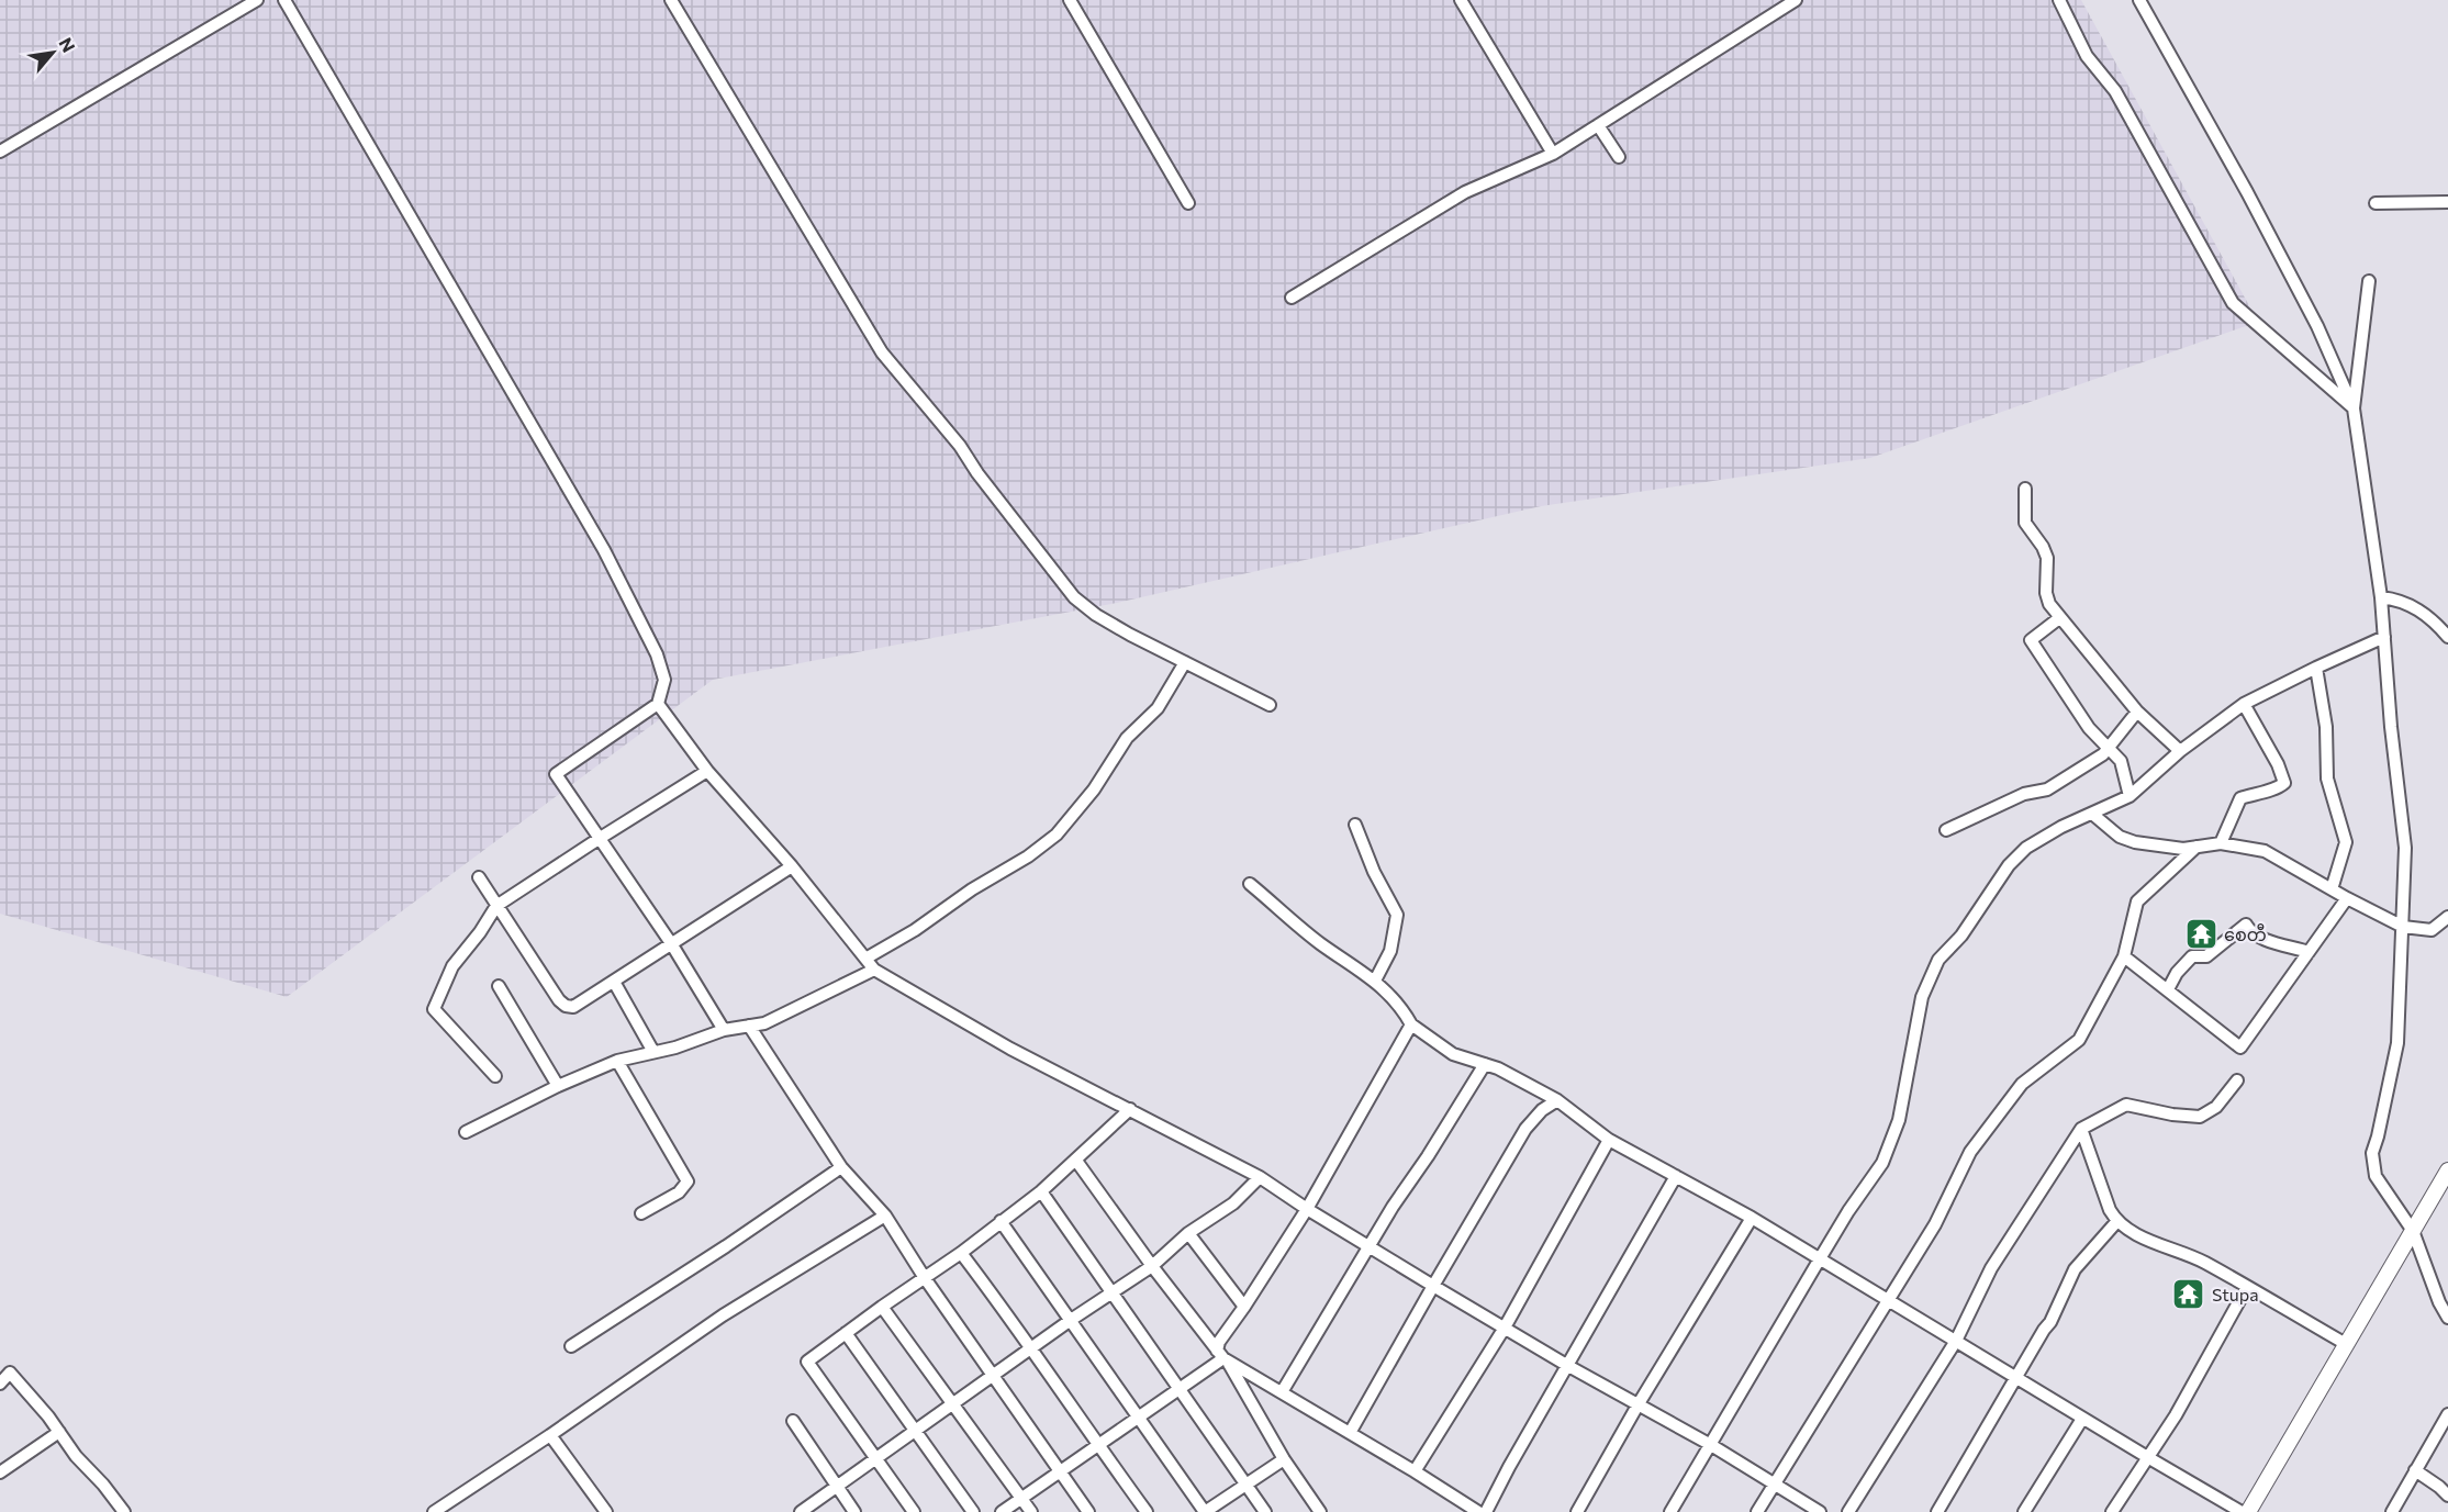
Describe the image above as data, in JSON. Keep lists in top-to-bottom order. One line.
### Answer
{"places":{"temple":["စေတီ","Stupa"]},"north":"top right"}
